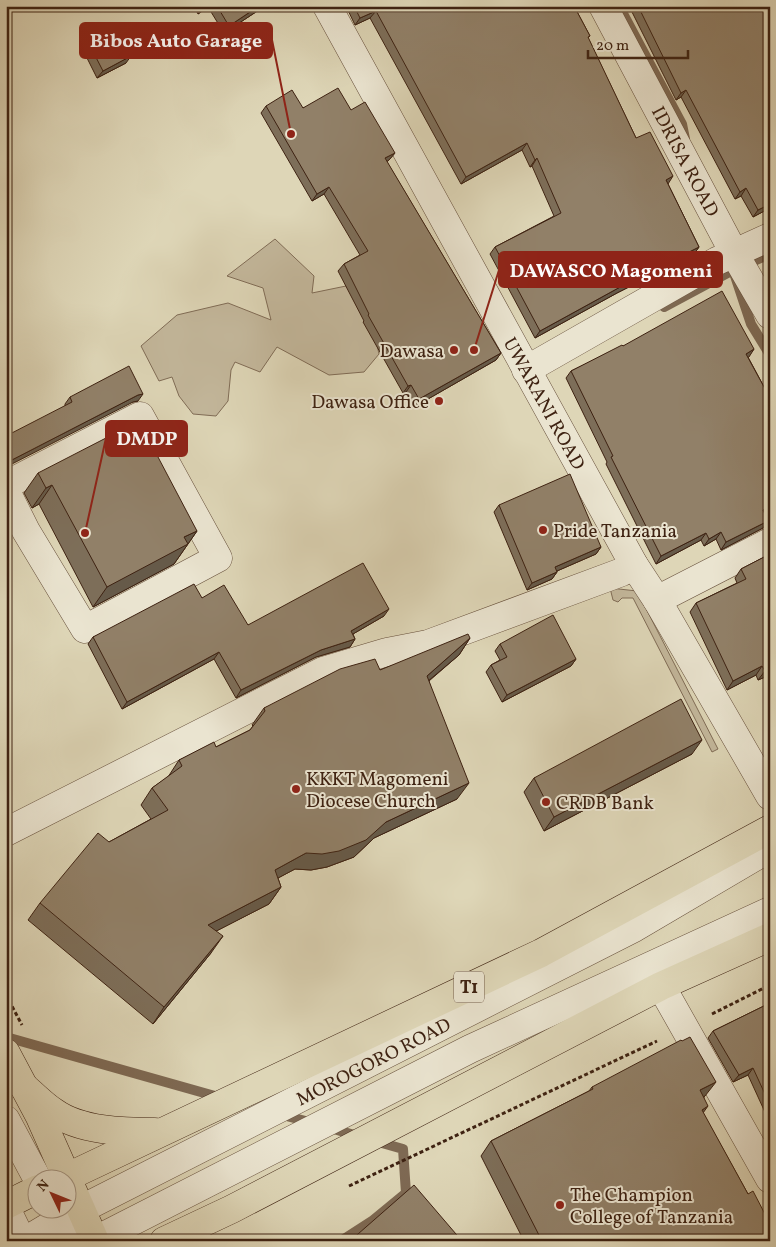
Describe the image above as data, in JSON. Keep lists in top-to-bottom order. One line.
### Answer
{"streets":{"main road":["T1","MOROGORO ROAD"],"street":["IDRISA ROAD","UWARANI ROAD"]},"places":["Bibos Auto Garage","Dawasa","DAWASCO Magomeni","Dawasa Office","Pride Tanzania","DMDP","KKKT Magomeni Diocese Church","CRDB Bank","The Champion College of Tanzania"],"scale_bar":"20 m","north":"top left"}
